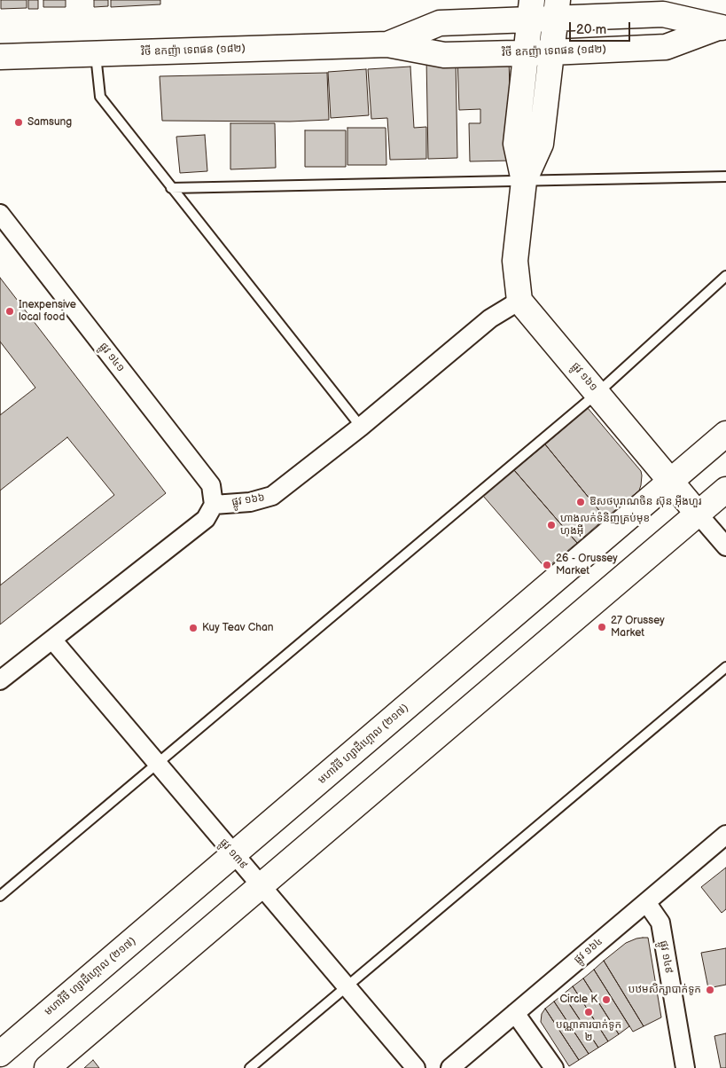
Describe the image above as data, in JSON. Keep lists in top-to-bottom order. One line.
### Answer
{"streets":{"main road":["វិថី ឧកញ៉ា ទេពផន (១៨២)","ផ្លូវ ១៦១","មហាវិថី ហ្សាដឹហ្គោល (២១៧)"],"street":["ផ្លូវ ១៤១","ផ្លូវ ១៦៦","ផ្លូវ ១៣៩","ផ្លូវ ១៦៤","ផ្លូវ ១៤៩"]},"crossings":[["ផ្លូវ ១៤១","ផ្លូវ ១៦៦"],["ផ្លូវ ១៦១","ផ្លូវ ១៦៦"],["ផ្លូវ ១៦១","មហាវិថី ហ្សាដឹហ្គោល (២១៧)"],["មហាវិថី ហ្សាដឹហ្គោល (២១៧)","ផ្លូវ ១៣៩"],["ផ្លូវ ១៦៤","ផ្លូវ ១៤៩"]],"places":["Samsung","Inexpensive local food","ឱសថបុរាណចិន ស៊ុន អ៊ីងហួរ","ហាងលក់ទំនិញគ្រប់មុខ ហុងអ៊ី","26 - Orussey Market","27 Orussey Market","Kuy Teav Chan","បឋមសិក្សាបាក់ទូក","Circle K","បណ្ណាគារបាក់ទូក ២"],"scale_bar":"20 m"}
